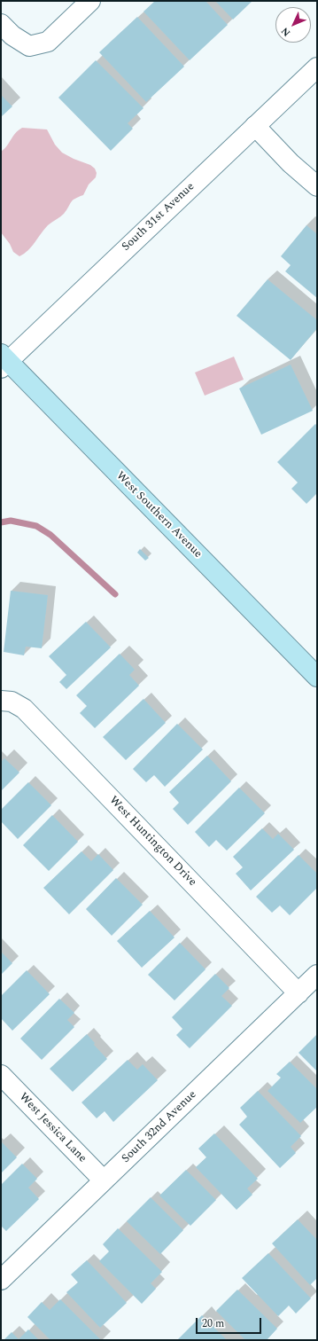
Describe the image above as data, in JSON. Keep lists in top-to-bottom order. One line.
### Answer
{"streets":{"main road":["West Southern Avenue"],"street":["South 31st Avenue","West Huntington Drive","South 32nd Avenue","West Jessica Lane"]},"crossings":[["South 31st Avenue","West Southern Avenue"],["West Huntington Drive","South 32nd Avenue"],["South 32nd Avenue","West Jessica Lane"]],"scale_bar":"20 m","north":"bottom left"}
